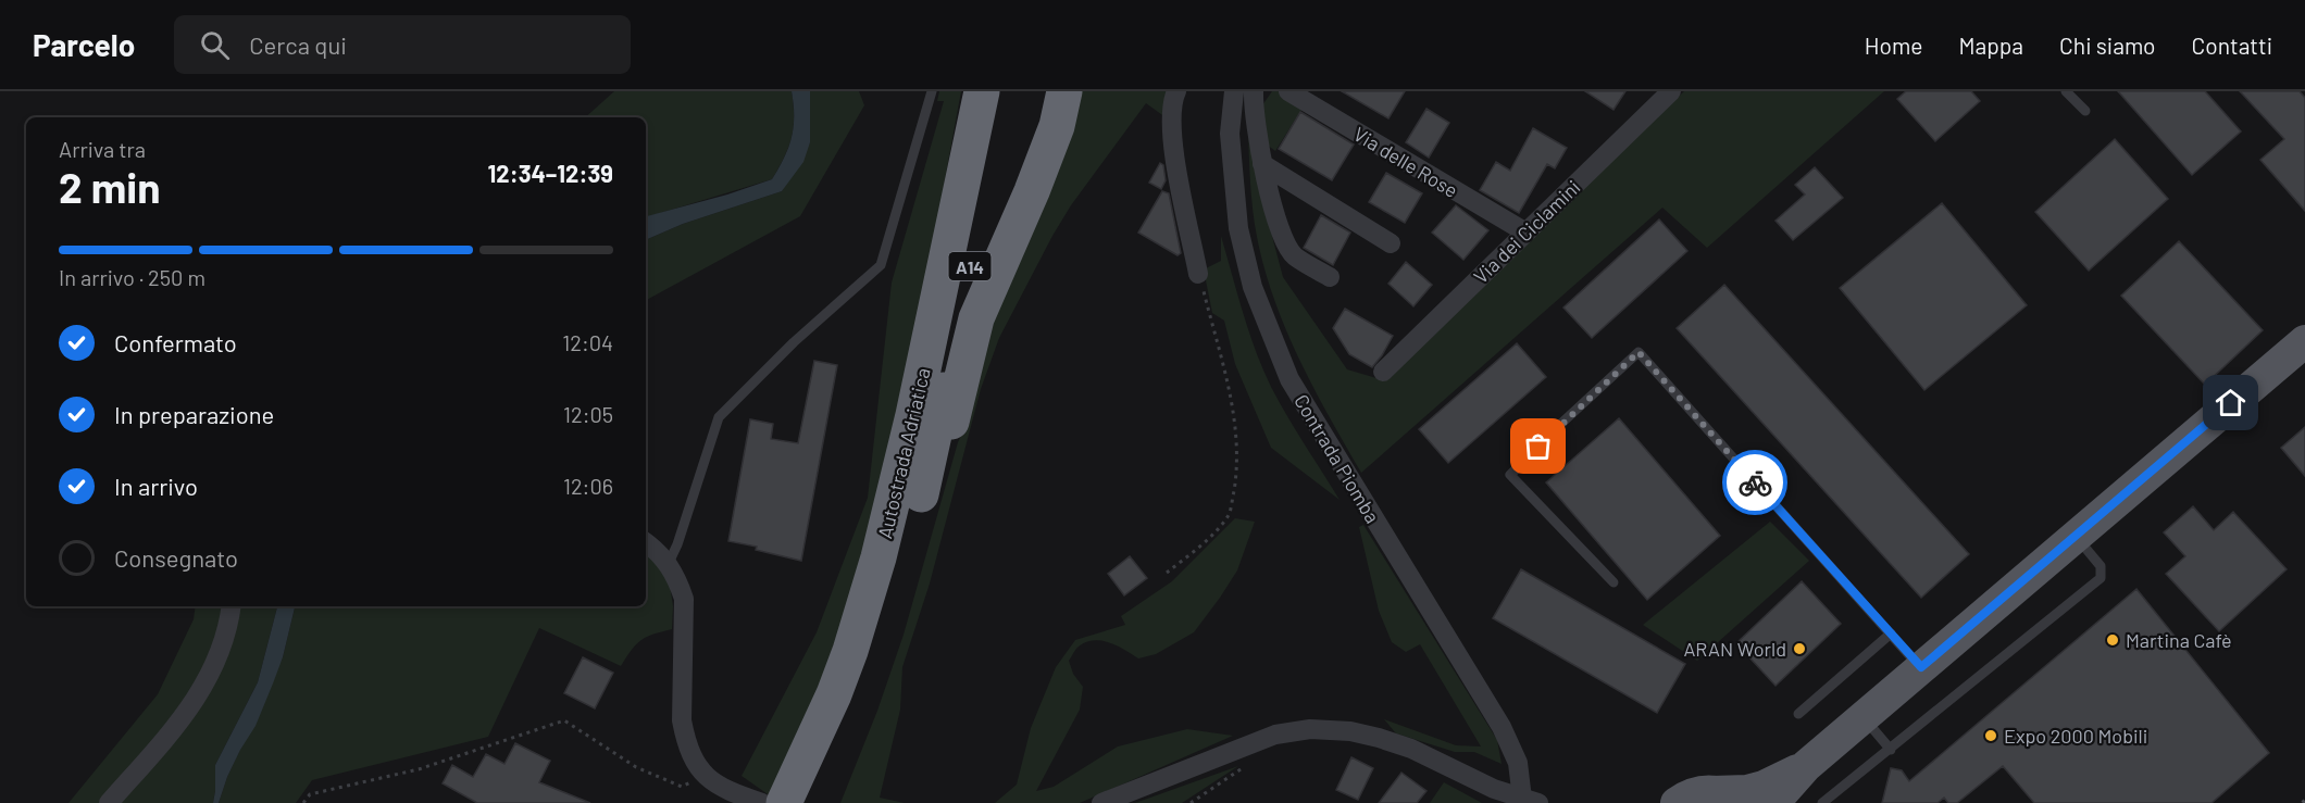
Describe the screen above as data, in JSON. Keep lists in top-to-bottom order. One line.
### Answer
{"streets":{"highway":["A14","Autostrada Adriatica"],"street":["Via delle Rose","Via dei Ciclamini","Contrada Piomba"]},"crossings":[["Via delle Rose","Via dei Ciclamini"]],"places":["Martina Cafè","ARAN World","Expo 2000 Mobili"],"page":{"header":"Parcelo","search":"Cerca qui","nav":["Home","Mappa","Chi siamo","Contatti"],"heading":["2 min","Arriva tra","12:34–12:39"],"bar":"In arrivo · 250 m","list":[["Confermato","12:04"],["In preparazione","12:05"],["In arrivo","12:06"],"Consegnato"]}}
